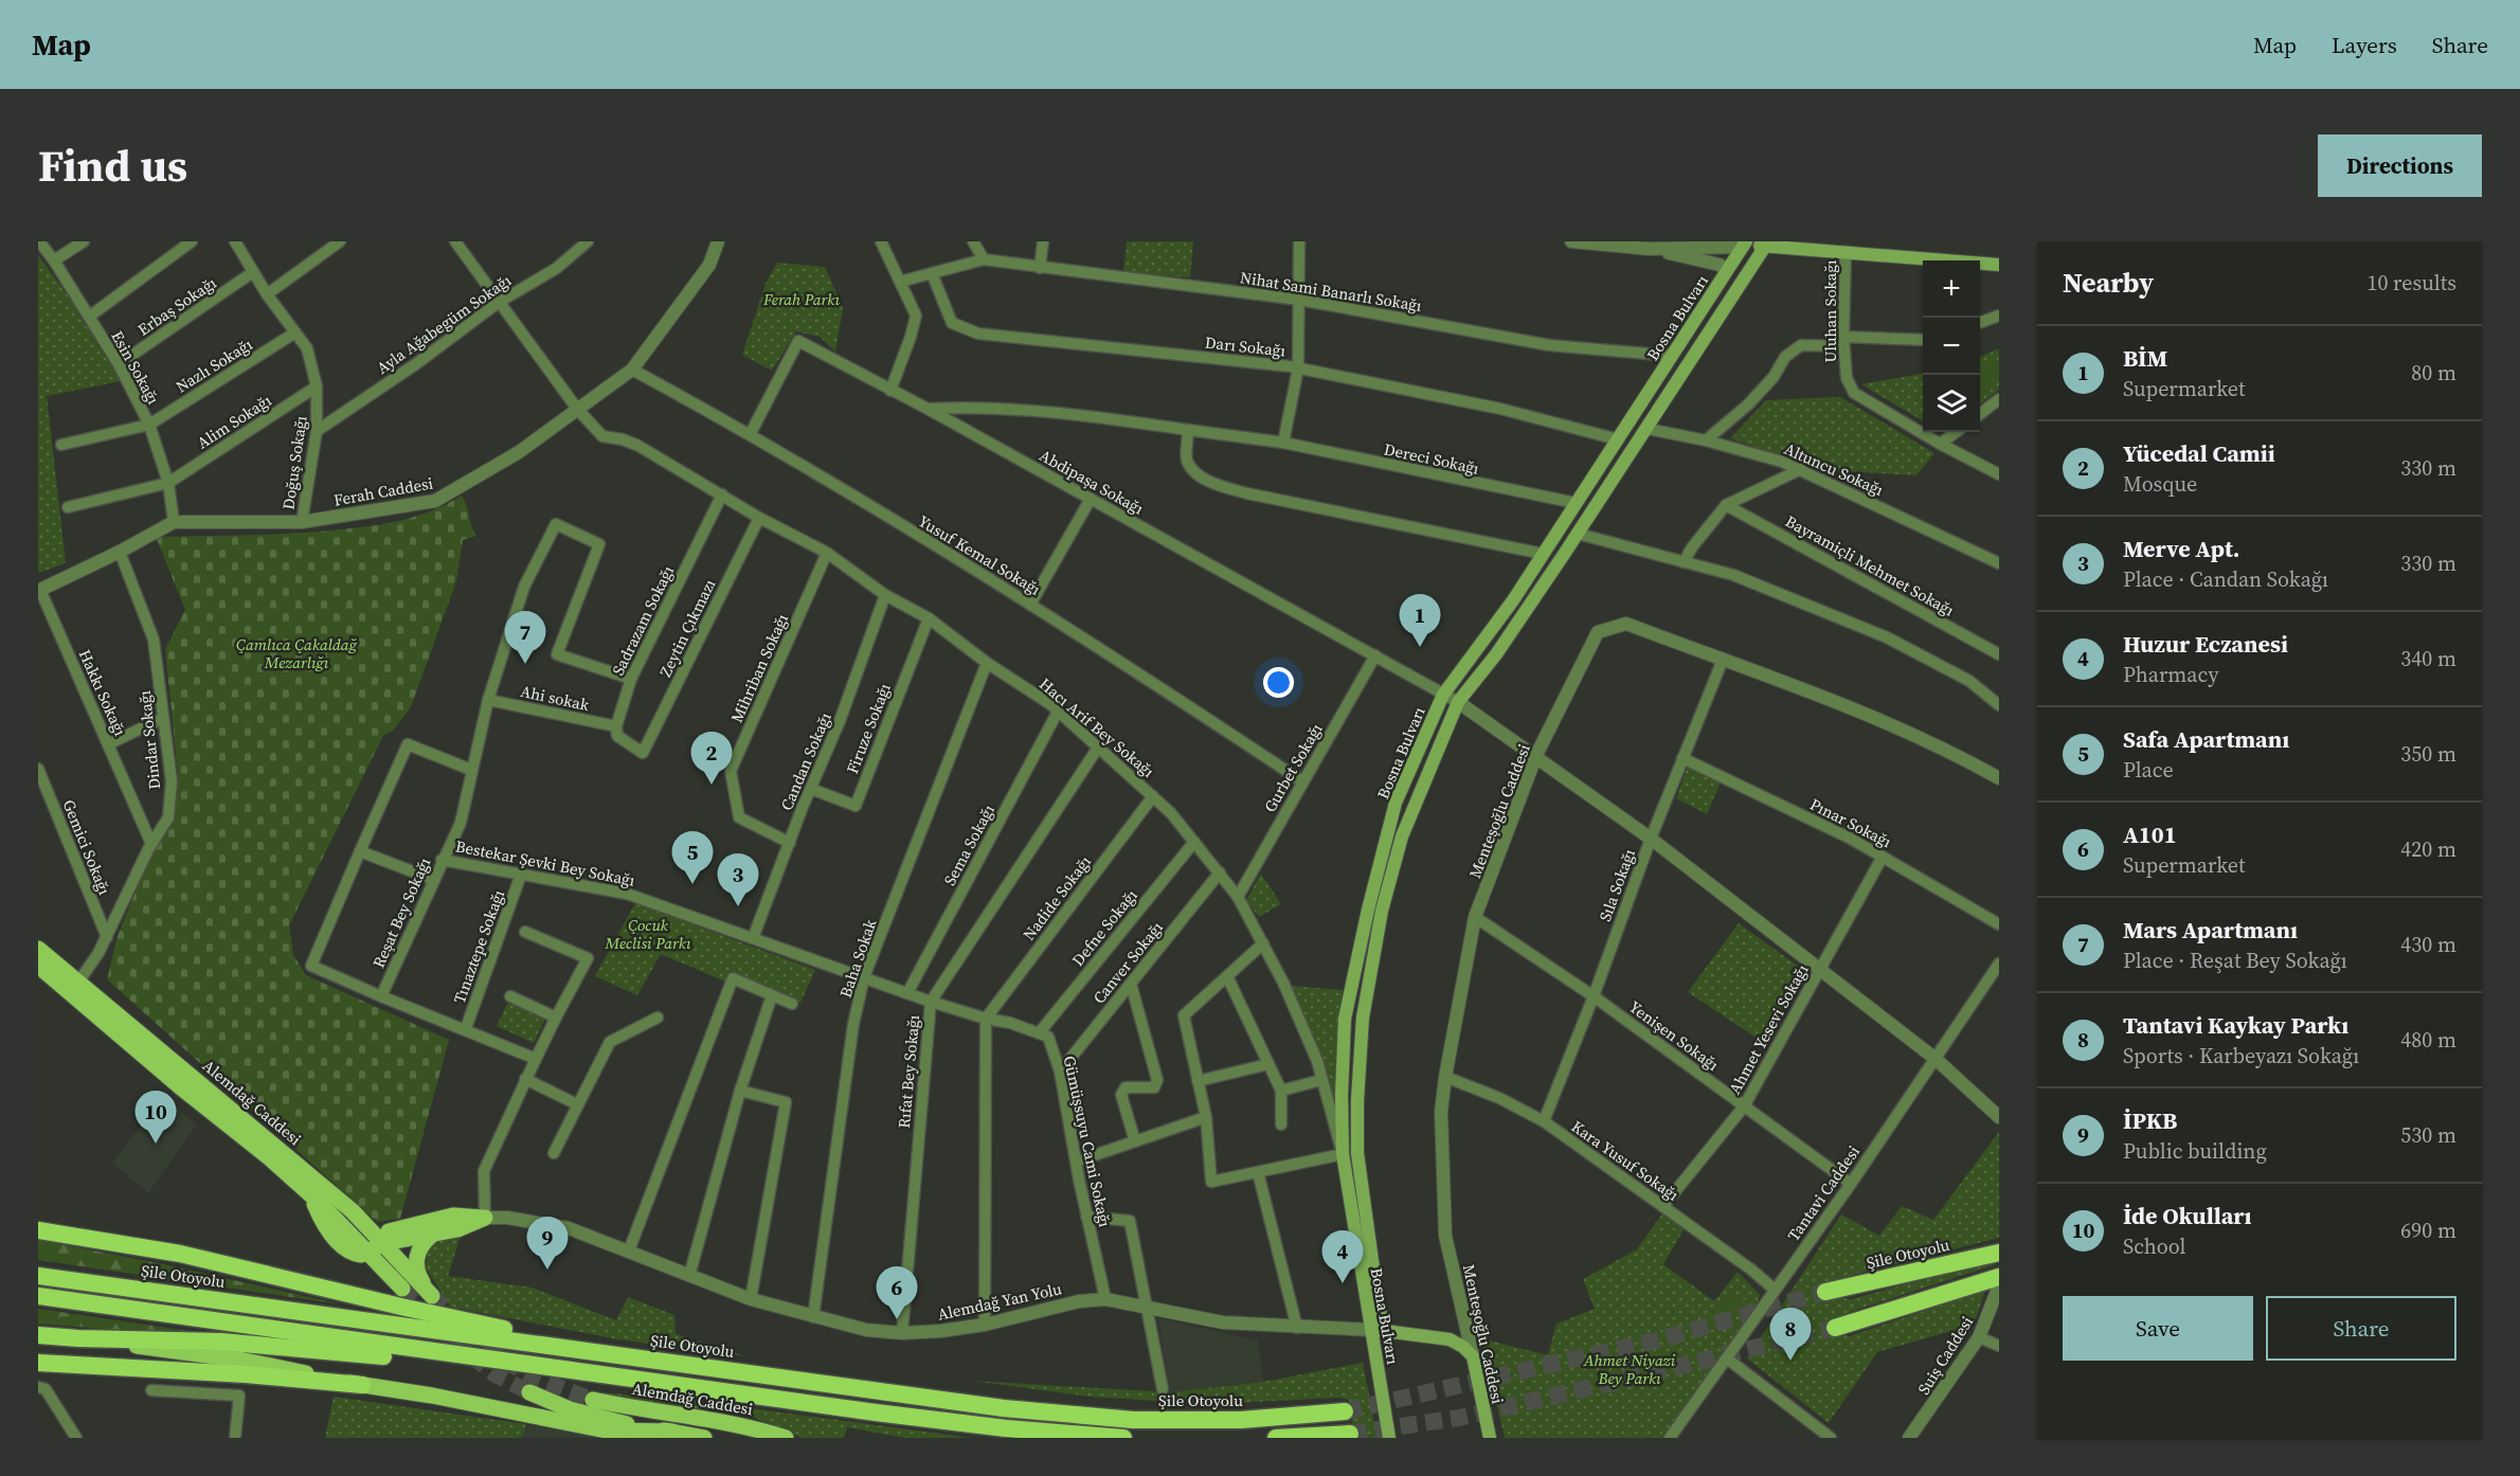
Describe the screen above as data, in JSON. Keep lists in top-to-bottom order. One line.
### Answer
{"streets":{"highway":["Şile Otoyolu"],"main road":["Bosna Bulvarı","Menteşoğlu Caddesi","Alemdağ Caddesi"],"street":["Nihat Sami Banarlı Sokağı","Erbaş Sokağı","Uluhan Sokağı","Ayla Ağabegüm Sokağı","Darı Sokağı","Nazlı Sokağı","Esin Sokağı","Alim Sokağı","Dereci Sokağı","Doğuş Sokağı","Altuncu Sokağı","Abdipaşa Sokağı","Ferah Caddesi","Yusuf Kemal Sokağı","Bayramiçli Mehmet Sokağı","Sadrazam Sokağı","Zeytin Çıkmazı","Mihriban Sokağı","Hakkı Sokağı","Ahi sokak","Hacı Arif Bey Sokağı","Firuze Sokağı","Dindar Sokağı","Candan Sokağı","Gurbet Sokağı","Pınar Sokağı","Sema Sokağı","Gemici Sokağı","Bestekar Şevki Bey Sokağı","Sıla Sokağı","Nadide Sokağı","Reşat Bey Sokağı","Defne Sokağı","Tınaztepe Sokağı","Baha Sokak","Canver Sokağı","Ahmet Yesevi Sokağı","Yenişen Sokağı","Rıfat Bey Sokağı","Gümüşsuyu Cami Sokağı","Kara Yusuf Sokağı","Tantavi Caddesi","Alemdağ Yan Yolu","Suiş Caddesi"]},"crossings":[["Nihat Sami Banarlı Sokağı","Bosna Bulvarı"],["Nihat Sami Banarlı Sokağı","Darı Sokağı"],["Erbaş Sokağı","Esin Sokağı"],["Erbaş Sokağı","Doğuş Sokağı"],["Bosna Bulvarı","Darı Sokağı"],["Bosna Bulvarı","Dereci Sokağı"],["Bosna Bulvarı","Altuncu Sokağı"],["Bosna Bulvarı","Abdipaşa Sokağı"],["Bosna Bulvarı","Hacı Arif Bey Sokağı"],["Bosna Bulvarı","Alemdağ Yan Yolu"],["Ayla Ağabegüm Sokağı","Doğuş Sokağı"],["Nazlı Sokağı","Esin Sokağı"],["Nazlı Sokağı","Doğuş Sokağı"],["Esin Sokağı","Alim Sokağı"],["Esin Sokağı","Ferah Caddesi"],["Alim Sokağı","Doğuş Sokağı"],["Dereci Sokağı","Abdipaşa Sokağı"],["Doğuş Sokağı","Ferah Caddesi"],["Abdipaşa Sokağı","Yusuf Kemal Sokağı"],["Abdipaşa Sokağı","Gurbet Sokağı"],["Ferah Caddesi","Yusuf Kemal Sokağı"],["Ferah Caddesi","Hakkı Sokağı"],["Ferah Caddesi","Hacı Arif Bey Sokağı"],["Ferah Caddesi","Dindar Sokağı"],["Yusuf Kemal Sokağı","Gurbet Sokağı"],["Sadrazam Sokağı","Zeytin Çıkmazı"],["Sadrazam Sokağı","Ahi sokak"],["Sadrazam Sokağı","Hacı Arif Bey Sokağı"],["Sadrazam Sokağı","Reşat Bey Sokağı"],["Zeytin Çıkmazı","Ahi sokak"],["Zeytin Çıkmazı","Hacı Arif Bey Sokağı"],["Mihriban Sokağı","Hacı Arif Bey Sokağı"],["Mihriban Sokağı","Candan Sokağı"],["Hakkı Sokağı","Dindar Sokağı"],["Ahi sokak","Reşat Bey Sokağı"],["Hacı Arif Bey Sokağı","Firuze Sokağı"],["Hacı Arif Bey Sokağı","Candan Sokağı"],["Hacı Arif Bey Sokağı","Gurbet Sokağı"],["Hacı Arif Bey Sokağı","Sema Sokağı"],["Hacı Arif Bey Sokağı","Nadide Sokağı"],["Hacı Arif Bey Sokağı","Defne Sokağı"],["Hacı Arif Bey Sokağı","Baha Sokak"],["Hacı Arif Bey Sokağı","Canver Sokağı"],["Hacı Arif Bey Sokağı","Rıfat Bey Sokağı"],["Firuze Sokağı","Candan Sokağı"],["Dindar Sokağı","Gemici Sokağı"],["Dindar Sokağı","Alemdağ Caddesi"],["Candan Sokağı","Bestekar Şevki Bey Sokağı"],["Menteşoğlu Caddesi","Sıla Sokağı"],["Menteşoğlu Caddesi","Yenişen Sokağı"],["Menteşoğlu Caddesi","Kara Yusuf Sokağı"],["Pınar Sokağı","Sıla Sokağı"],["Pınar Sokağı","Ahmet Yesevi Sokağı"],["Sema Sokağı","Bestekar Şevki Bey Sokağı"],["Bestekar Şevki Bey Sokağı","Reşat Bey Sokağı"],["Bestekar Şevki Bey Sokağı","Tınaztepe Sokağı"],["Bestekar Şevki Bey Sokağı","Baha Sokak"],["Bestekar Şevki Bey Sokağı","Rıfat Bey Sokağı"],["Sıla Sokağı","Yenişen Sokağı"],["Sıla Sokağı","Kara Yusuf Sokağı"],["Defne Sokağı","Gümüşsuyu Cami Sokağı"],["Baha Sokak","Alemdağ Yan Yolu"],["Canver Sokağı","Gümüşsuyu Cami Sokağı"],["Ahmet Yesevi Sokağı","Yenişen Sokağı"],["Ahmet Yesevi Sokağı","Kara Yusuf Sokağı"],["Yenişen Sokağı","Tantavi Caddesi"],["Rıfat Bey Sokağı","Alemdağ Yan Yolu"],["Gümüşsuyu Cami Sokağı","Alemdağ Yan Yolu"],["Kara Yusuf Sokağı","Tantavi Caddesi"]],"parks":["Ferah Parkı","Çamlıca Çakaldağ Mezarlığı","Çocuk Meclisi Parkı","Ahmet Niyazi Bey Parkı"],"page":{"header":"Map","nav":["Map","Layers","Share"],"title":"Find us","buttons":["Directions",["Save","Share"]],"heading":["Nearby","10 results"],"map_buttons":["+","−"],"list":[{"mark":"1","name":"BİM","note":"Supermarket","value":"80 m"},{"mark":"2","name":"Yücedal Camii","note":"Mosque","value":"330 m"},{"mark":"3","name":"Merve Apt.","note":"Place · Candan Sokağı","value":"330 m"},{"mark":"4","name":"Huzur Eczanesi","note":"Pharmacy","value":"340 m"},{"mark":"5","name":"Safa Apartmanı","note":"Place","value":"350 m"},{"mark":"6","name":"A101","note":"Supermarket","value":"420 m"},{"mark":"7","name":"Mars Apartmanı","note":"Place · Reşat Bey Sokağı","value":"430 m"},{"mark":"8","name":"Tantavi Kaykay Parkı","note":"Sports · Karbeyazı Sokağı","value":"480 m"},{"mark":"9","name":"İPKB","note":"Public building","value":"530 m"},{"mark":"10","name":"İde Okulları","note":"School","value":"690 m"}],"pins":["1","7","2","5","3","10","9","4","6","8"]}}
